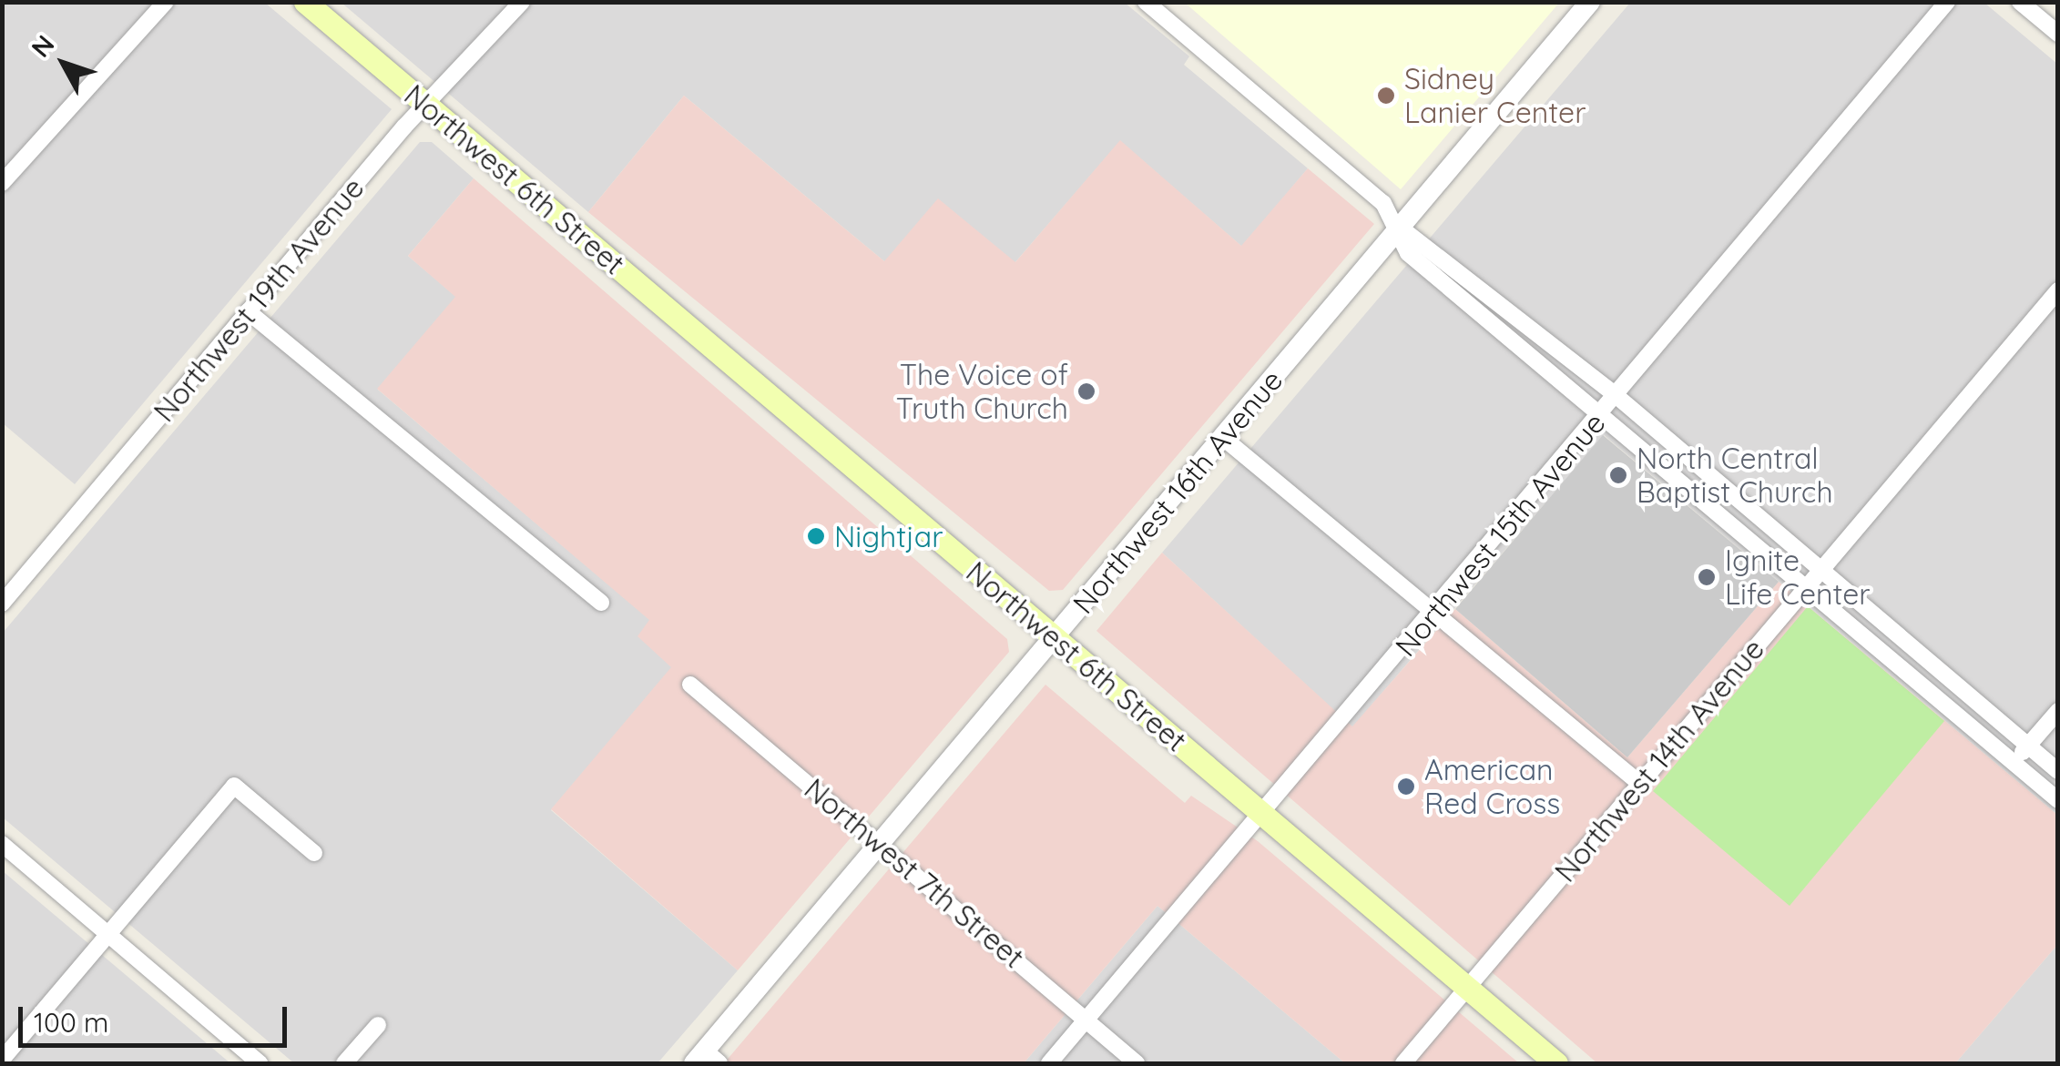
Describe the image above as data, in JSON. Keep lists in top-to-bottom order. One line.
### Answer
{"streets":{"main road":["Northwest 6th Street"],"street":["Northwest 19th Avenue","Northwest 16th Avenue","Northwest 15th Avenue","Northwest 14th Avenue","Northwest 7th Street"]},"crossings":[["Northwest 6th Street","Northwest 19th Avenue"],["Northwest 6th Street","Northwest 16th Avenue"],["Northwest 6th Street","Northwest 15th Avenue"],["Northwest 6th Street","Northwest 14th Avenue"],["Northwest 16th Avenue","Northwest 7th Street"],["Northwest 15th Avenue","Northwest 7th Street"]],"places":["Sidney Lanier Center","The Voice of Truth Church","North Central Baptist Church","Nightjar","Ignite Life Center","American Red Cross"],"scale_bar":"100 m","north":"top left"}
